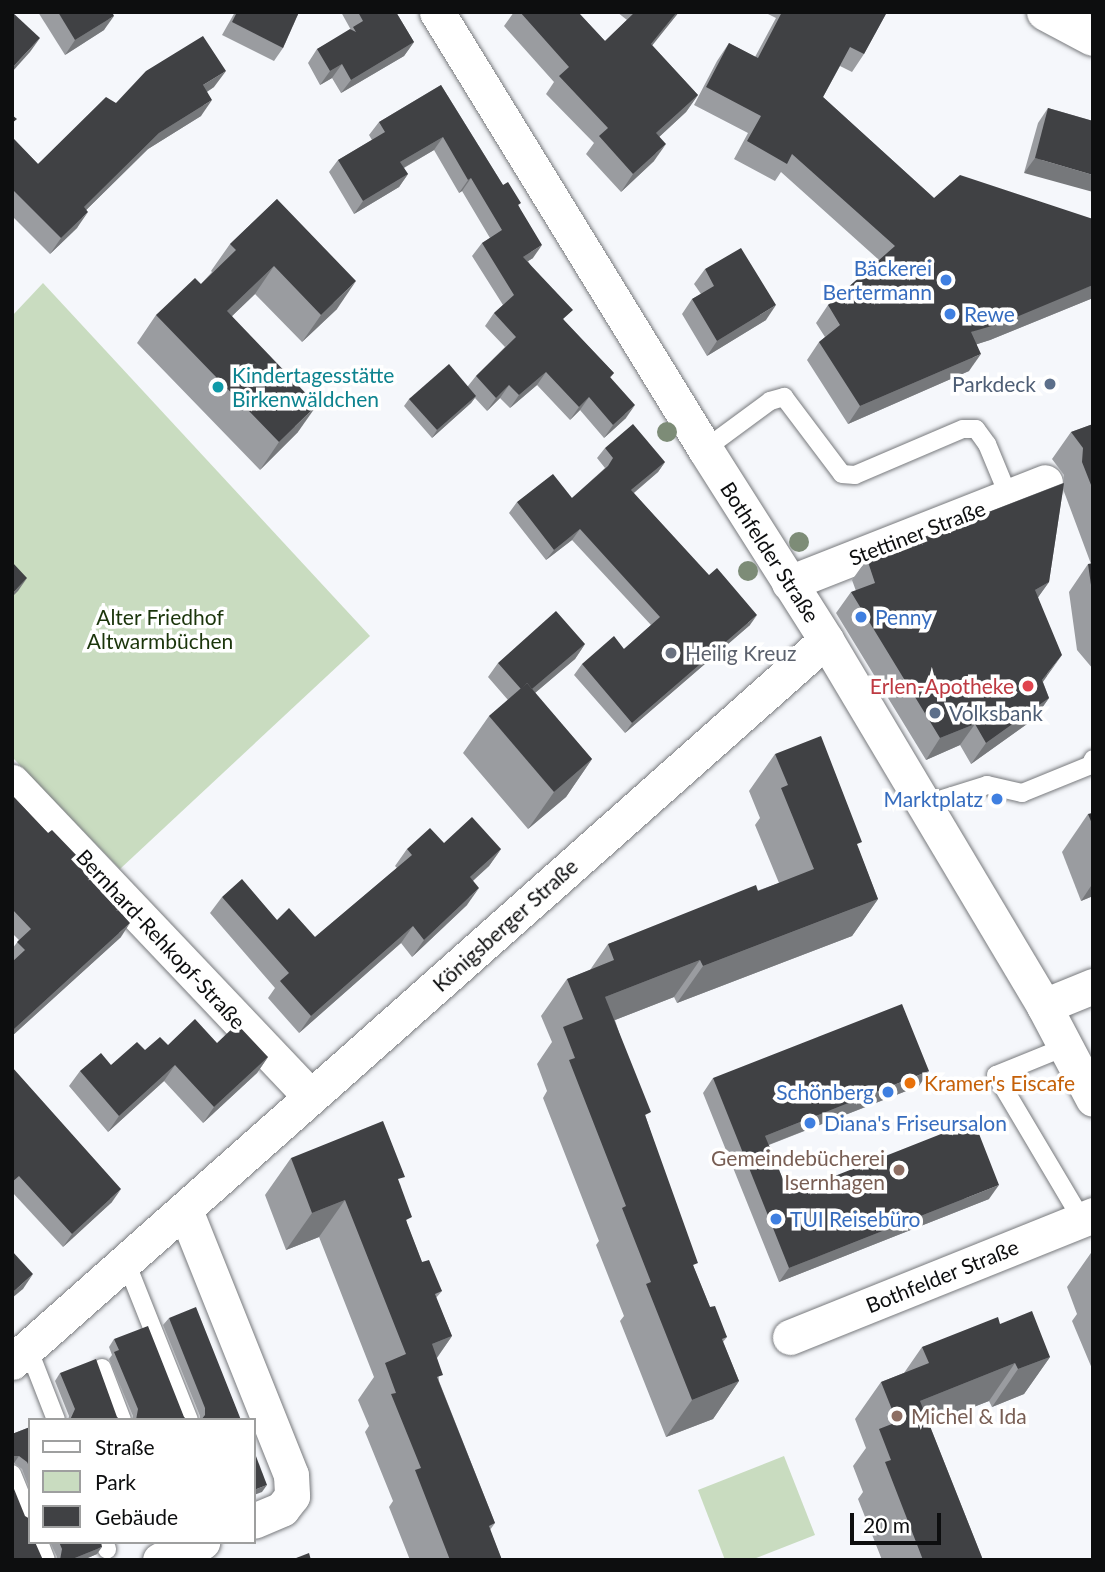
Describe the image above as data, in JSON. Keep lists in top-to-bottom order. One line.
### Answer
{"streets":{"street":["Stettiner Straße","Bothfelder Straße","Königsberger Straße","Bernhard-Rehkopf-Straße"]},"crossings":[["Stettiner Straße","Bothfelder Straße"],["Bothfelder Straße","Königsberger Straße"],["Königsberger Straße","Bernhard-Rehkopf-Straße"]],"parks":["Alter Friedhof Altwarmbüchen"],"places":["Bäckerei Bertermann","Rewe","Parkdeck","Kindertagesstätte Birkenwäldchen","Penny","Heilig Kreuz","Erlen-Apotheke","Volksbank","Marktplatz","Kramer's Eiscafe","Schönberg","Diana's Friseursalon","Gemeindebücherei Isernhagen","TUI Reisebüro","Michel & Ida"],"legend":["Straße","Park","Gebäude"],"scale_bar":"20 m"}
